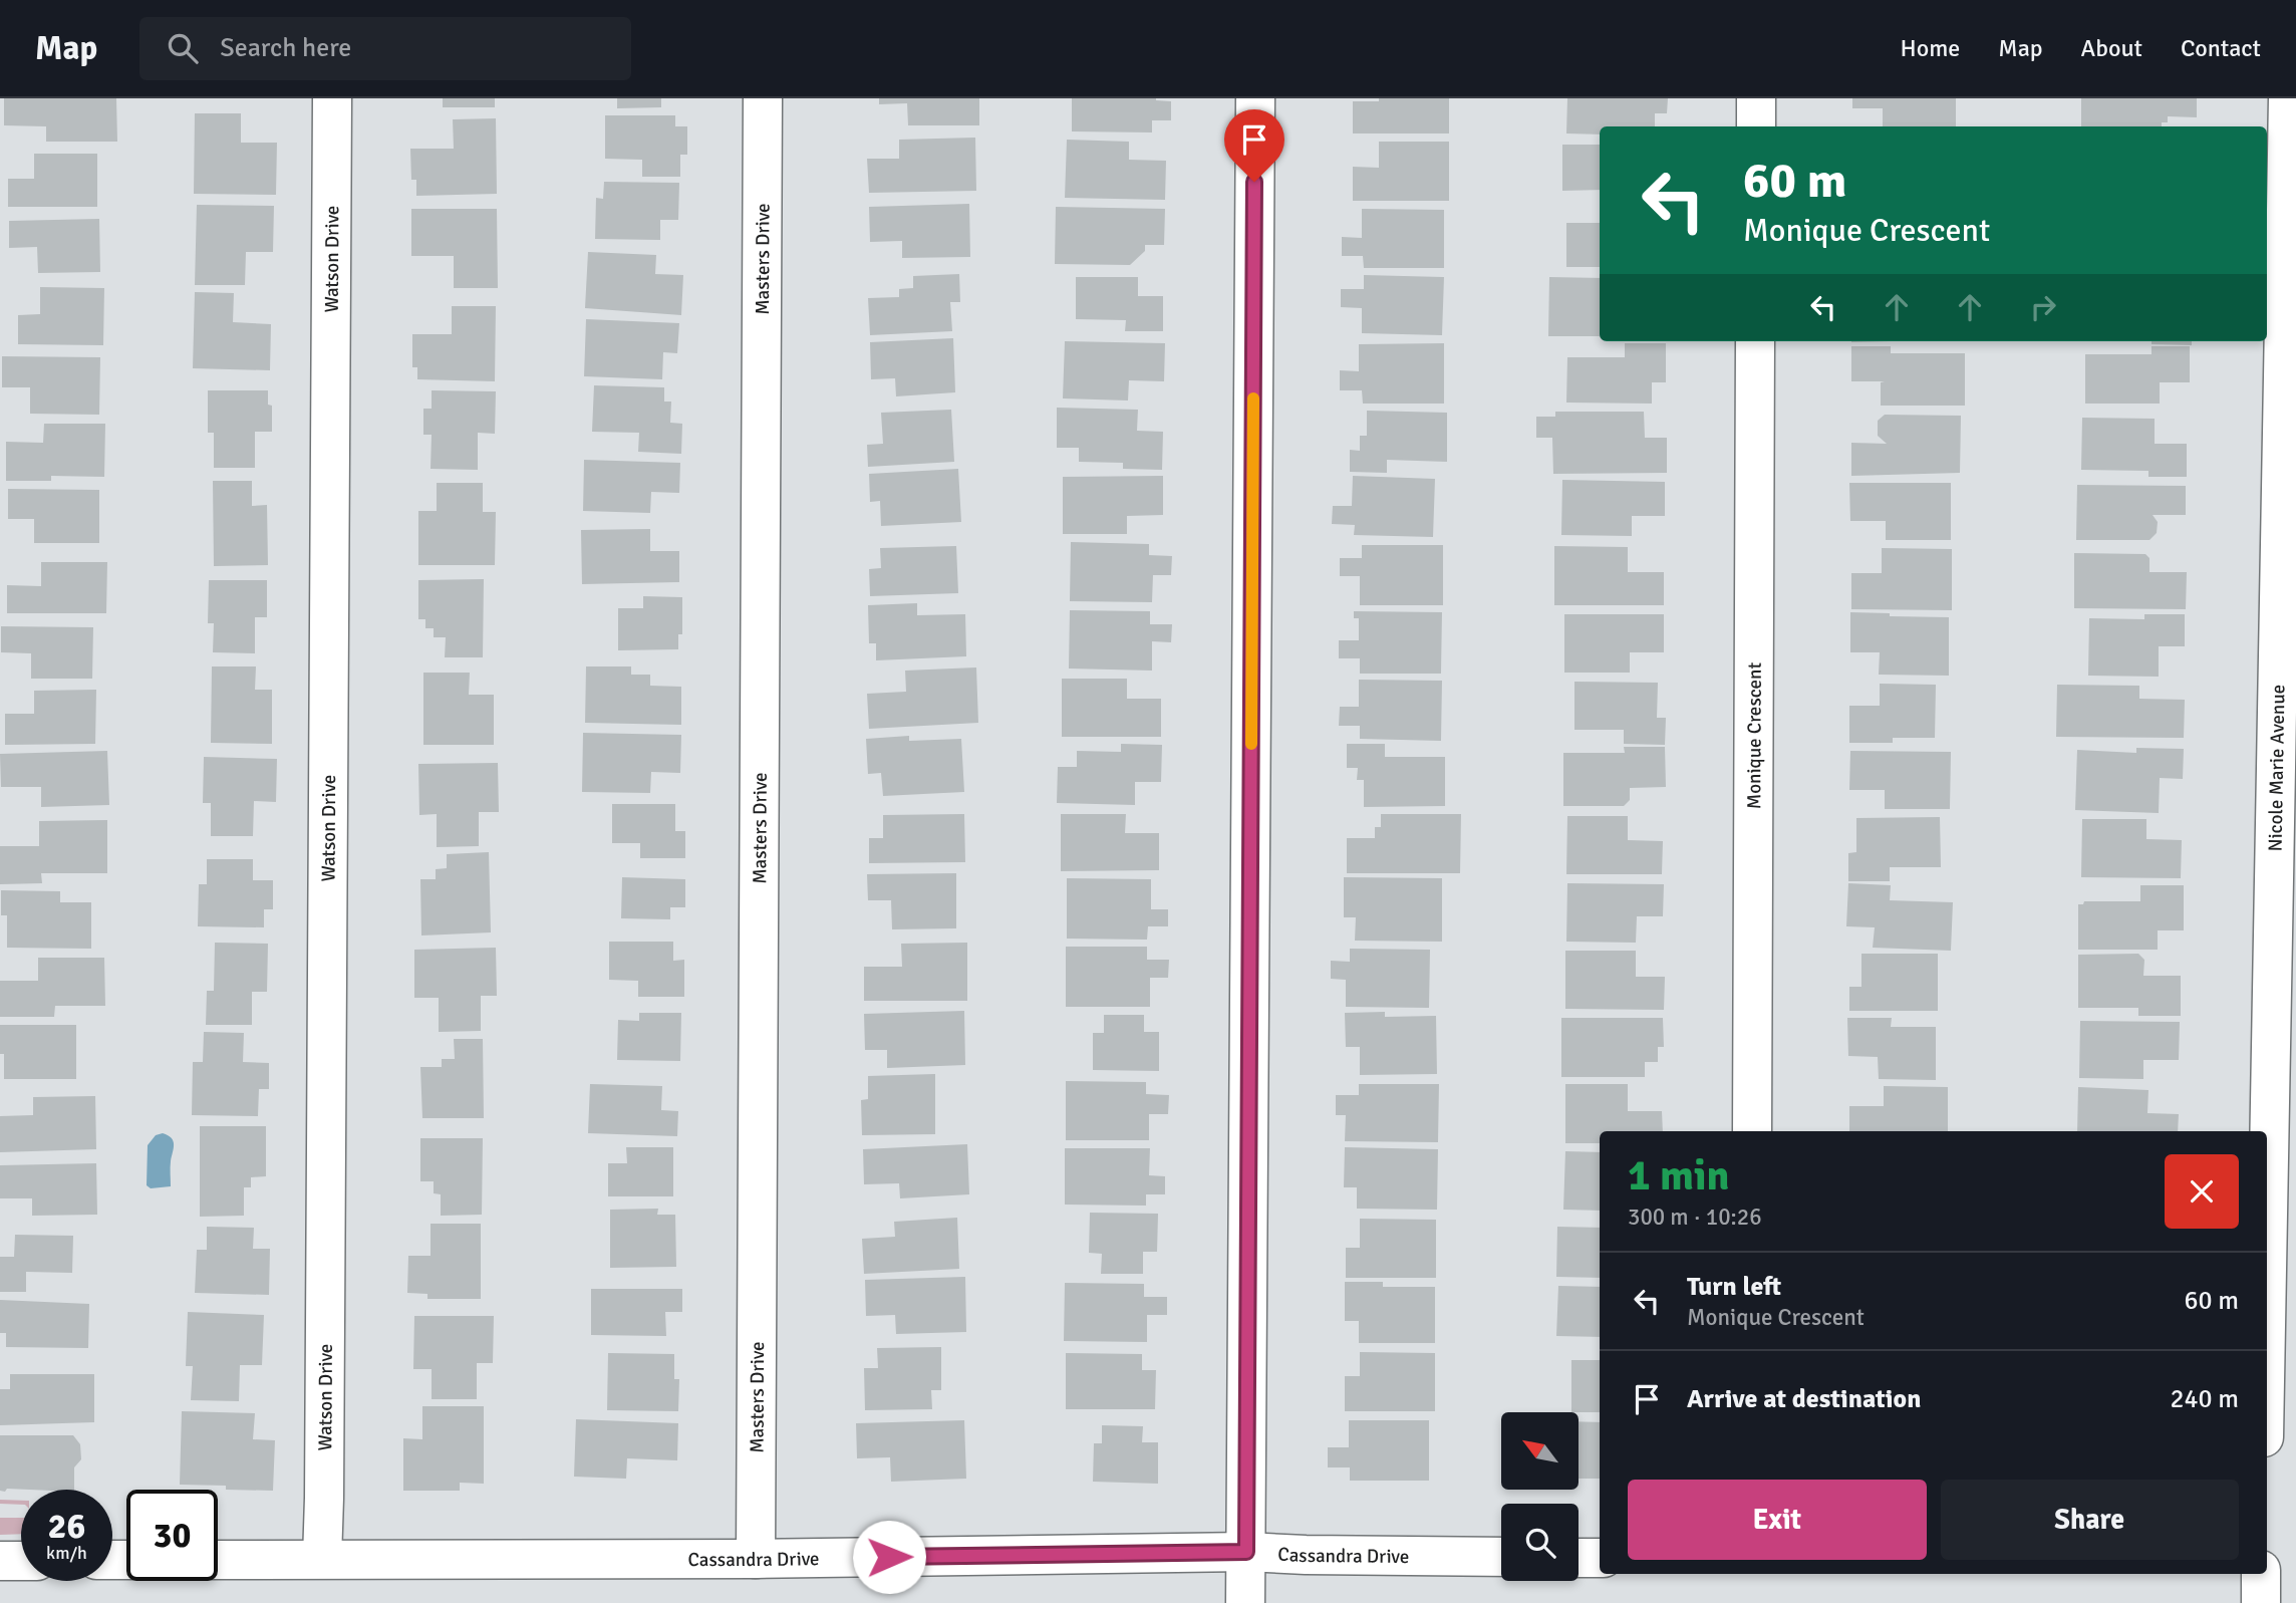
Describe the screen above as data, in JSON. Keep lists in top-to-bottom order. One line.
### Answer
{"streets":{"street":["Watson Drive","Masters Drive","Monique Crescent","Nicole Marie Avenue","Cassandra Drive"]},"crossings":[["Watson Drive","Cassandra Drive"],["Masters Drive","Cassandra Drive"]],"north":"top left","page":{"header":"Map","search":"Search here","nav":["Home","Map","About","Contact"],"turn":["60 m","Monique Crescent"],"heading":["1 min","300 m · 10:26"],"list":[{"name":"Turn left","note":"Monique Crescent","value":"60 m"},{"name":"Arrive at destination","value":"240 m"}],"buttons":["Exit","Share"],"speed":"26 km/h","limit":"30"}}
